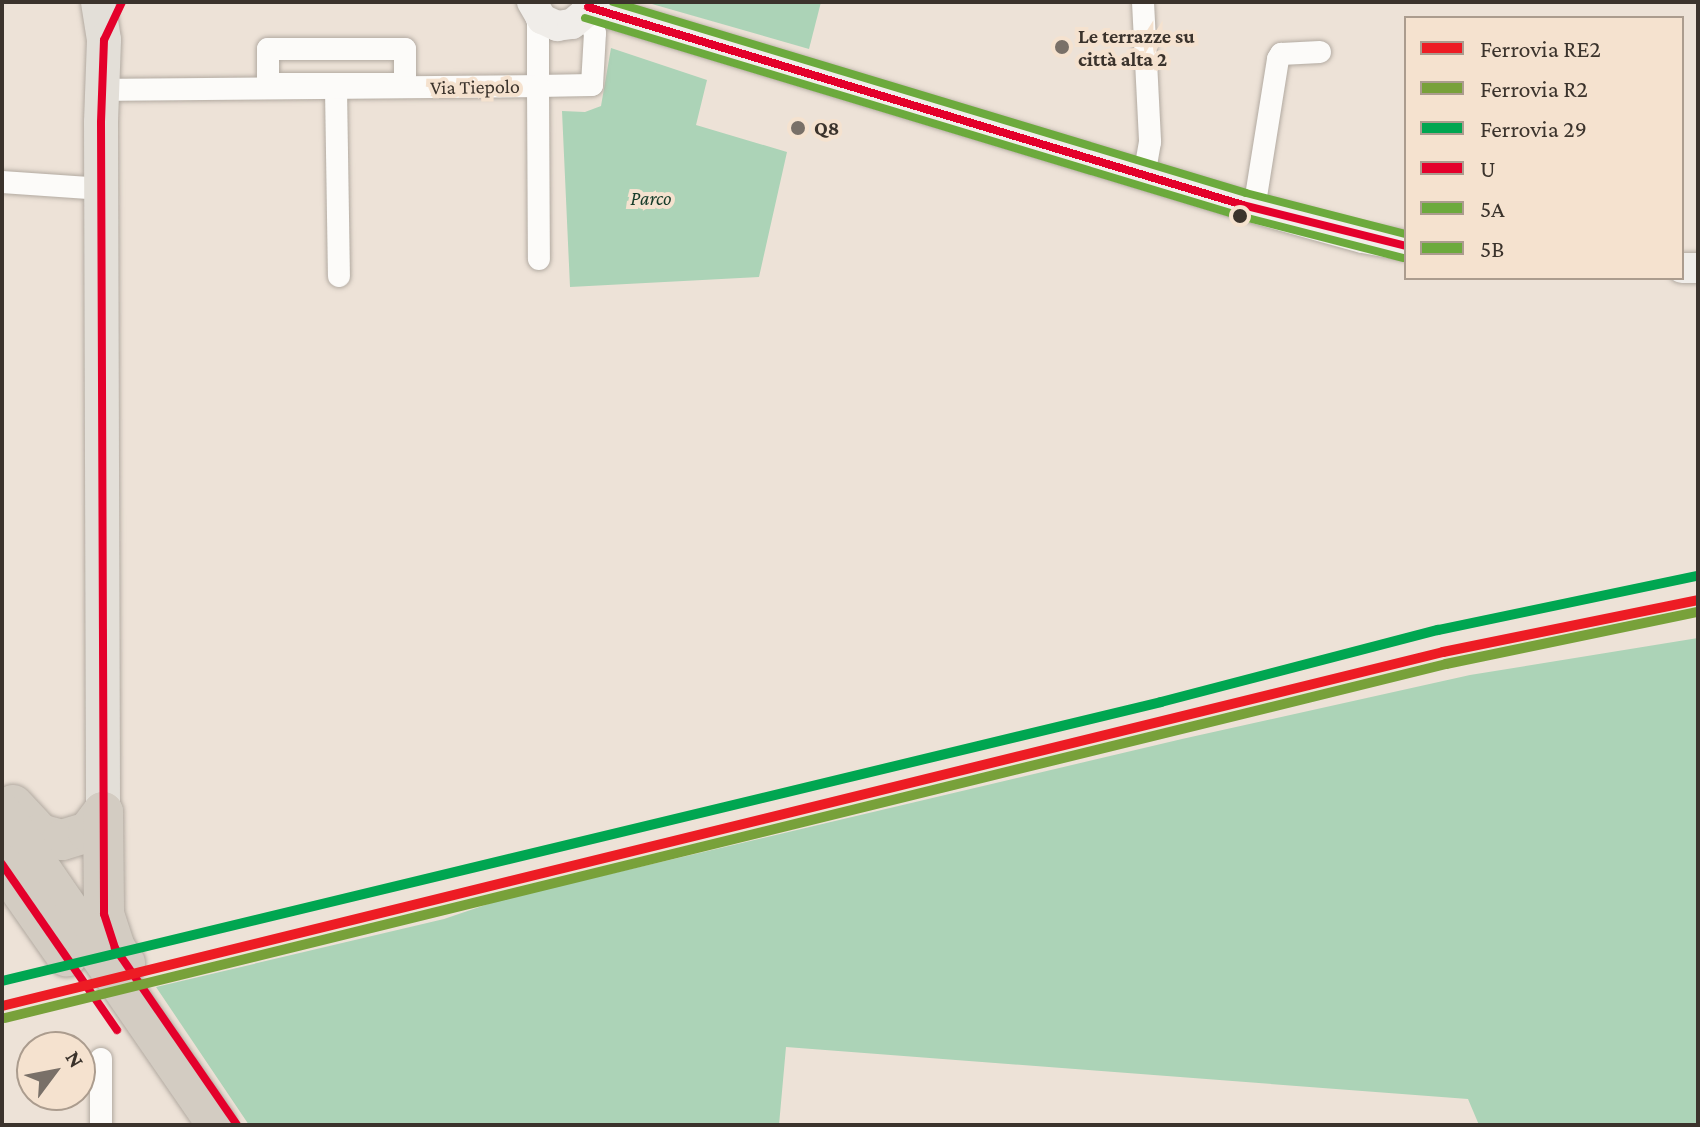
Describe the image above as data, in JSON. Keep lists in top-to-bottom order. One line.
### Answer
{"streets":{"street":["Via Tiepolo"]},"parks":["Parco"],"places":["Le terrazze su città alta 2","Q8"],"lines":["transit line U","transit line 5B","transit line 5A","rail line 29","rail line RE2","rail line R2"],"legend":["Ferrovia RE2","Ferrovia R2","Ferrovia 29","U","5A","5B"],"north":"top right"}
